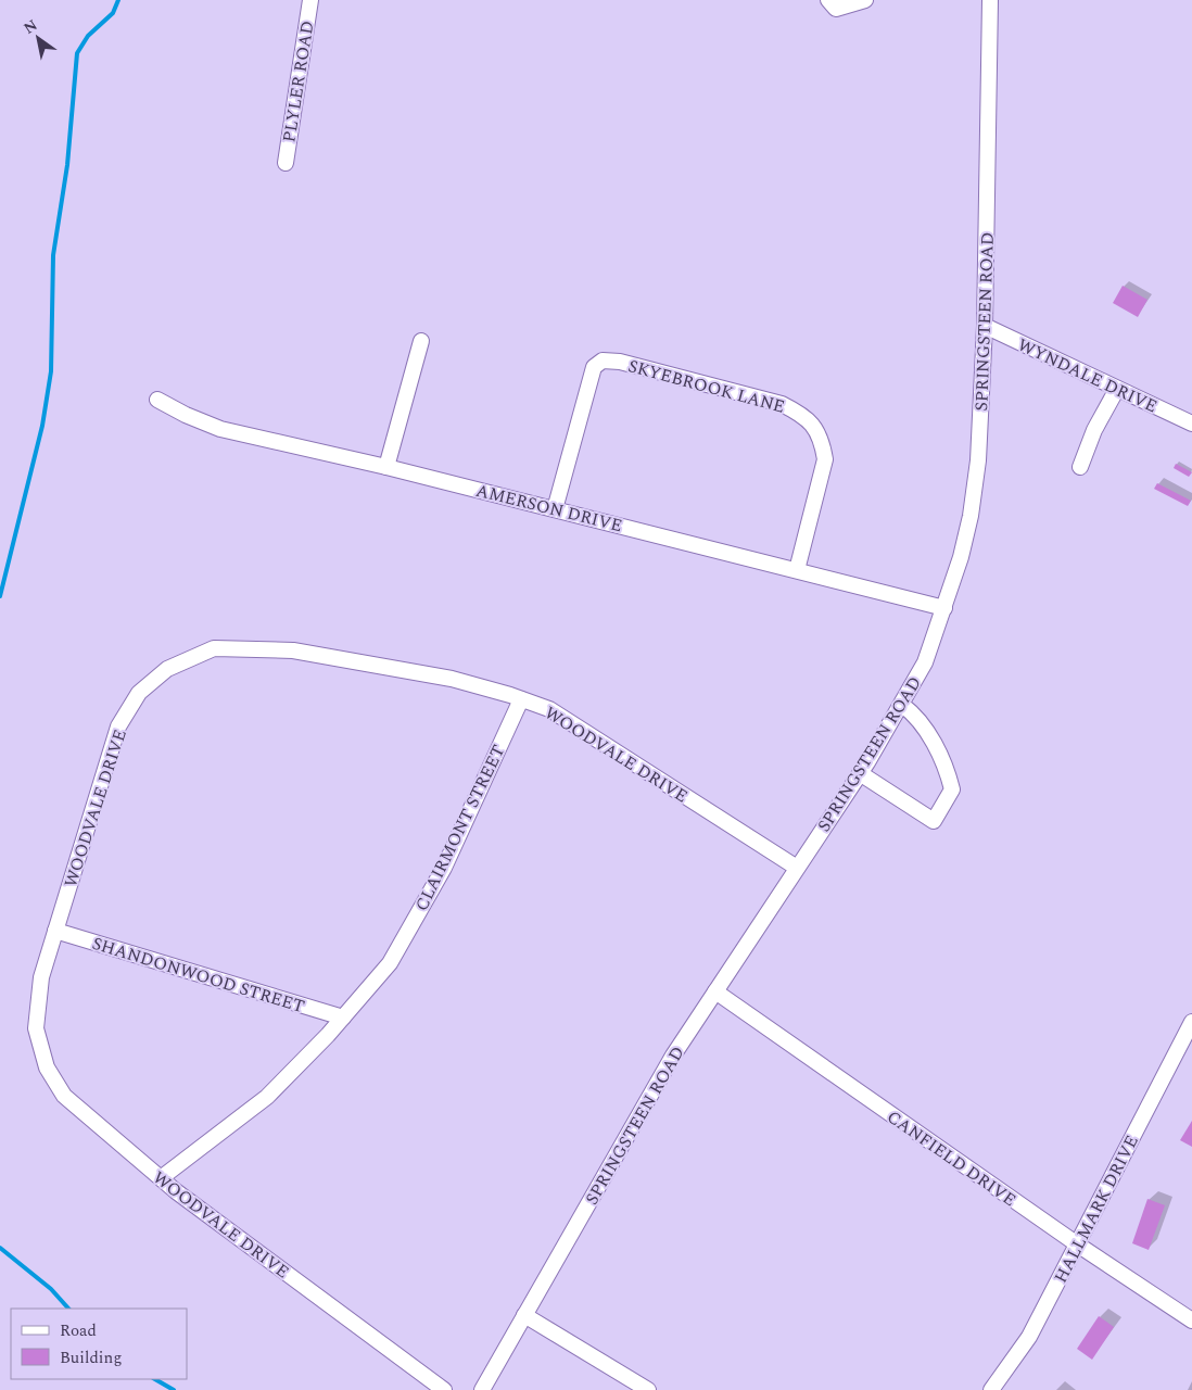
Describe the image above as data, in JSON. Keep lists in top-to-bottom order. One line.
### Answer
{"streets":{"street":["PLYLER ROAD","SPRINGSTEEN ROAD","WYNDALE DRIVE","SKYEBROOK LANE","AMERSON DRIVE","WOODVALE DRIVE","CLAIRMONT STREET","SHANDONWOOD STREET","CANFIELD DRIVE","HALLMARK DRIVE"]},"crossings":[["SPRINGSTEEN ROAD","WYNDALE DRIVE"],["SPRINGSTEEN ROAD","AMERSON DRIVE"],["SPRINGSTEEN ROAD","WOODVALE DRIVE"],["SPRINGSTEEN ROAD","CANFIELD DRIVE"],["SKYEBROOK LANE","AMERSON DRIVE"],["WOODVALE DRIVE","CLAIRMONT STREET"],["WOODVALE DRIVE","SHANDONWOOD STREET"],["CLAIRMONT STREET","SHANDONWOOD STREET"],["CANFIELD DRIVE","HALLMARK DRIVE"]],"legend":["Road","Building"],"north":"top left"}
